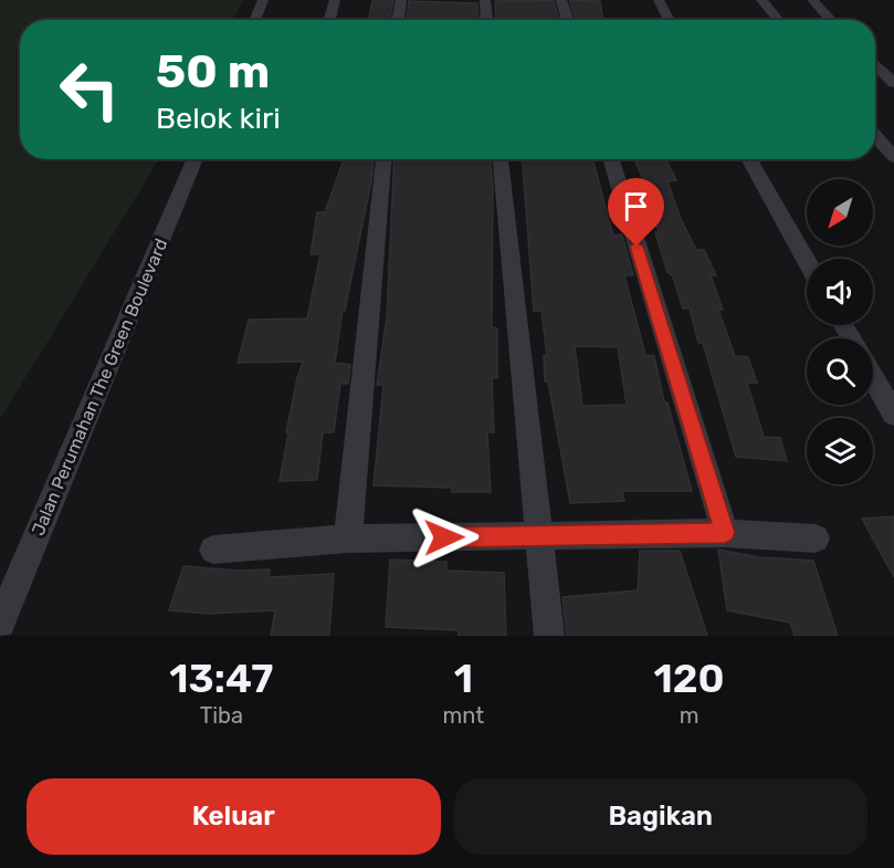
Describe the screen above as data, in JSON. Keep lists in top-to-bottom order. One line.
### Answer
{"streets":{"street":["Jalan Perumahan The Green Boulevard"]},"north":"bottom left","page":{"turn":["50 m","Belok kiri"],"eta":["13:47","Tiba","1","mnt","120","m"],"buttons":["Keluar","Bagikan"]}}
